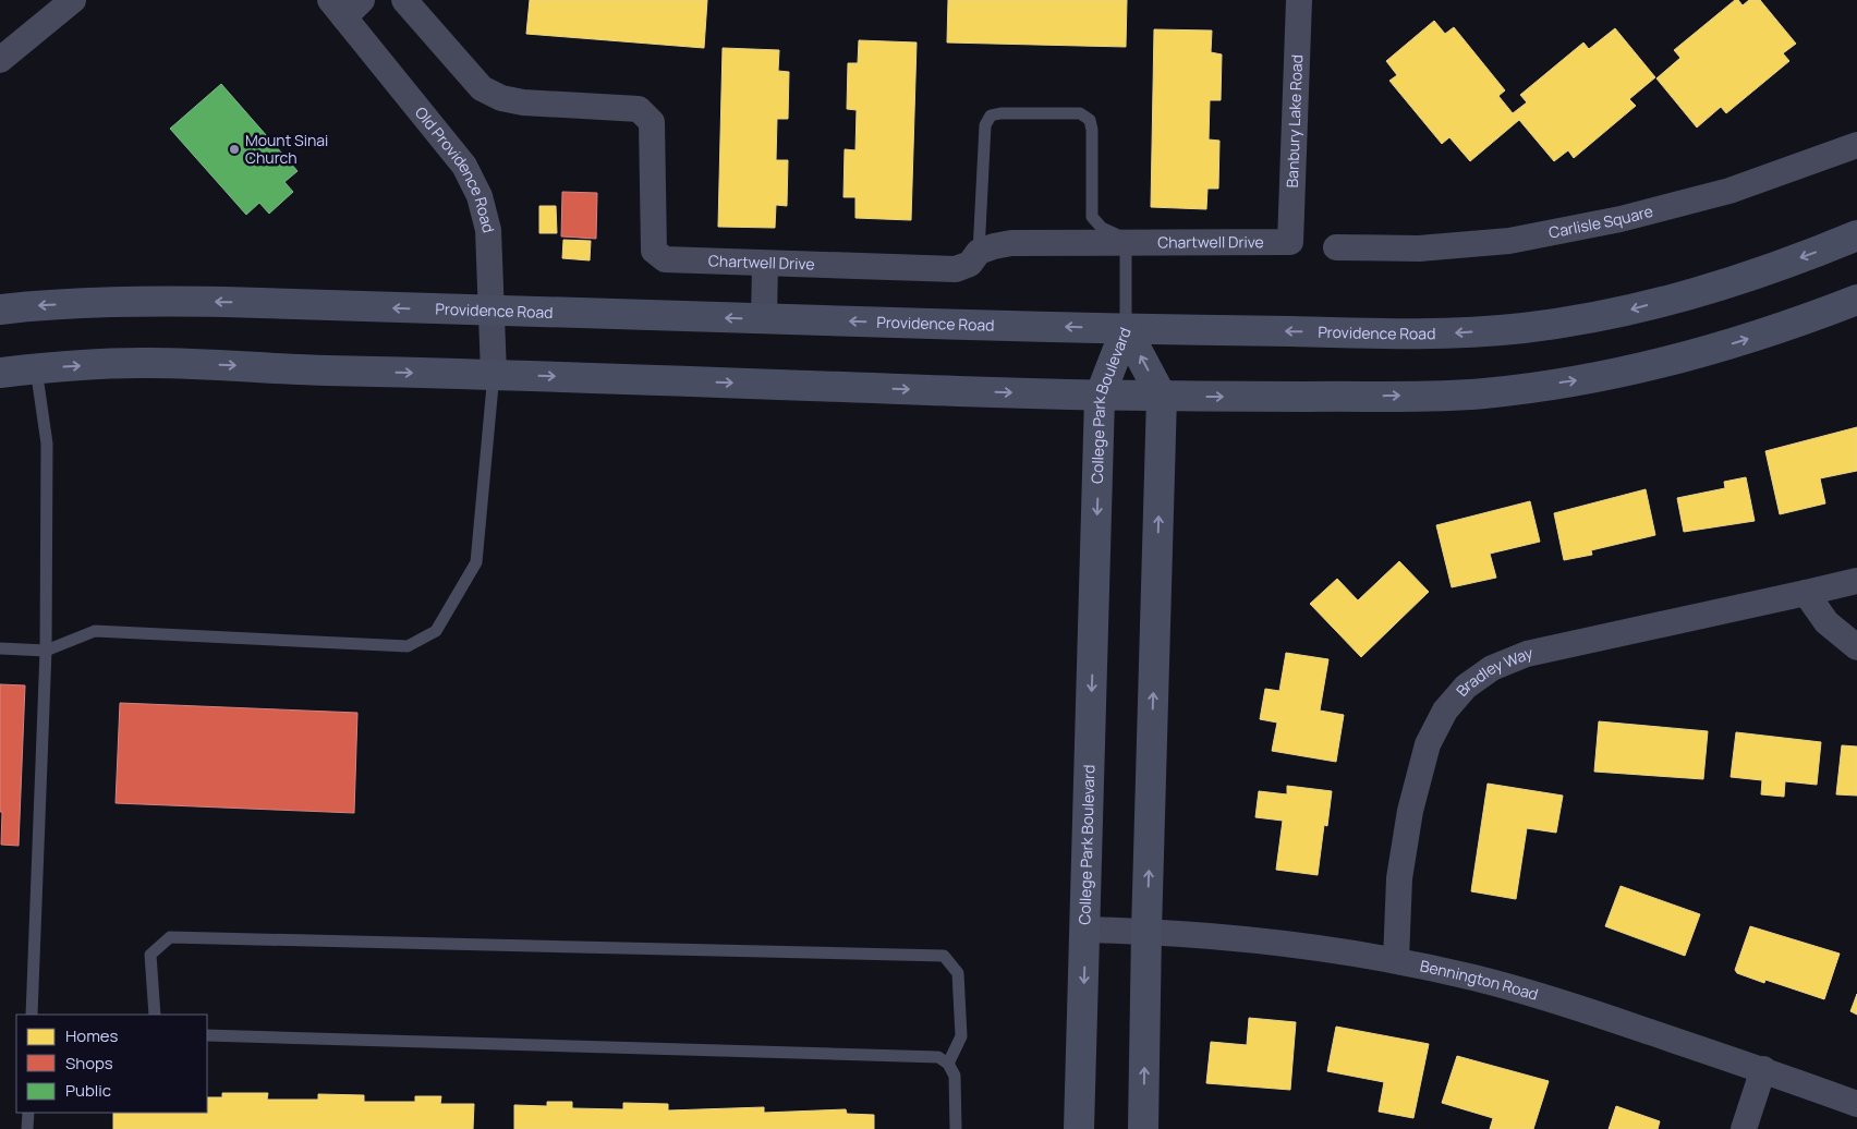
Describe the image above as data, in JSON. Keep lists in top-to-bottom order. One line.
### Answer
{"streets":{"main road":["Providence Road","College Park Boulevard"],"street":["Banbury Lake Road","Old Providence Road","Carlisle Square","Chartwell Drive","Bradley Way","Bennington Road"]},"crossings":[["Banbury Lake Road","Chartwell Drive"],["Old Providence Road","Providence Road"],["Providence Road","College Park Boulevard"],["College Park Boulevard","Bennington Road"],["Bradley Way","Bennington Road"]],"places":["Mount Sinai Church"],"legend":["Homes","Shops","Public"]}
